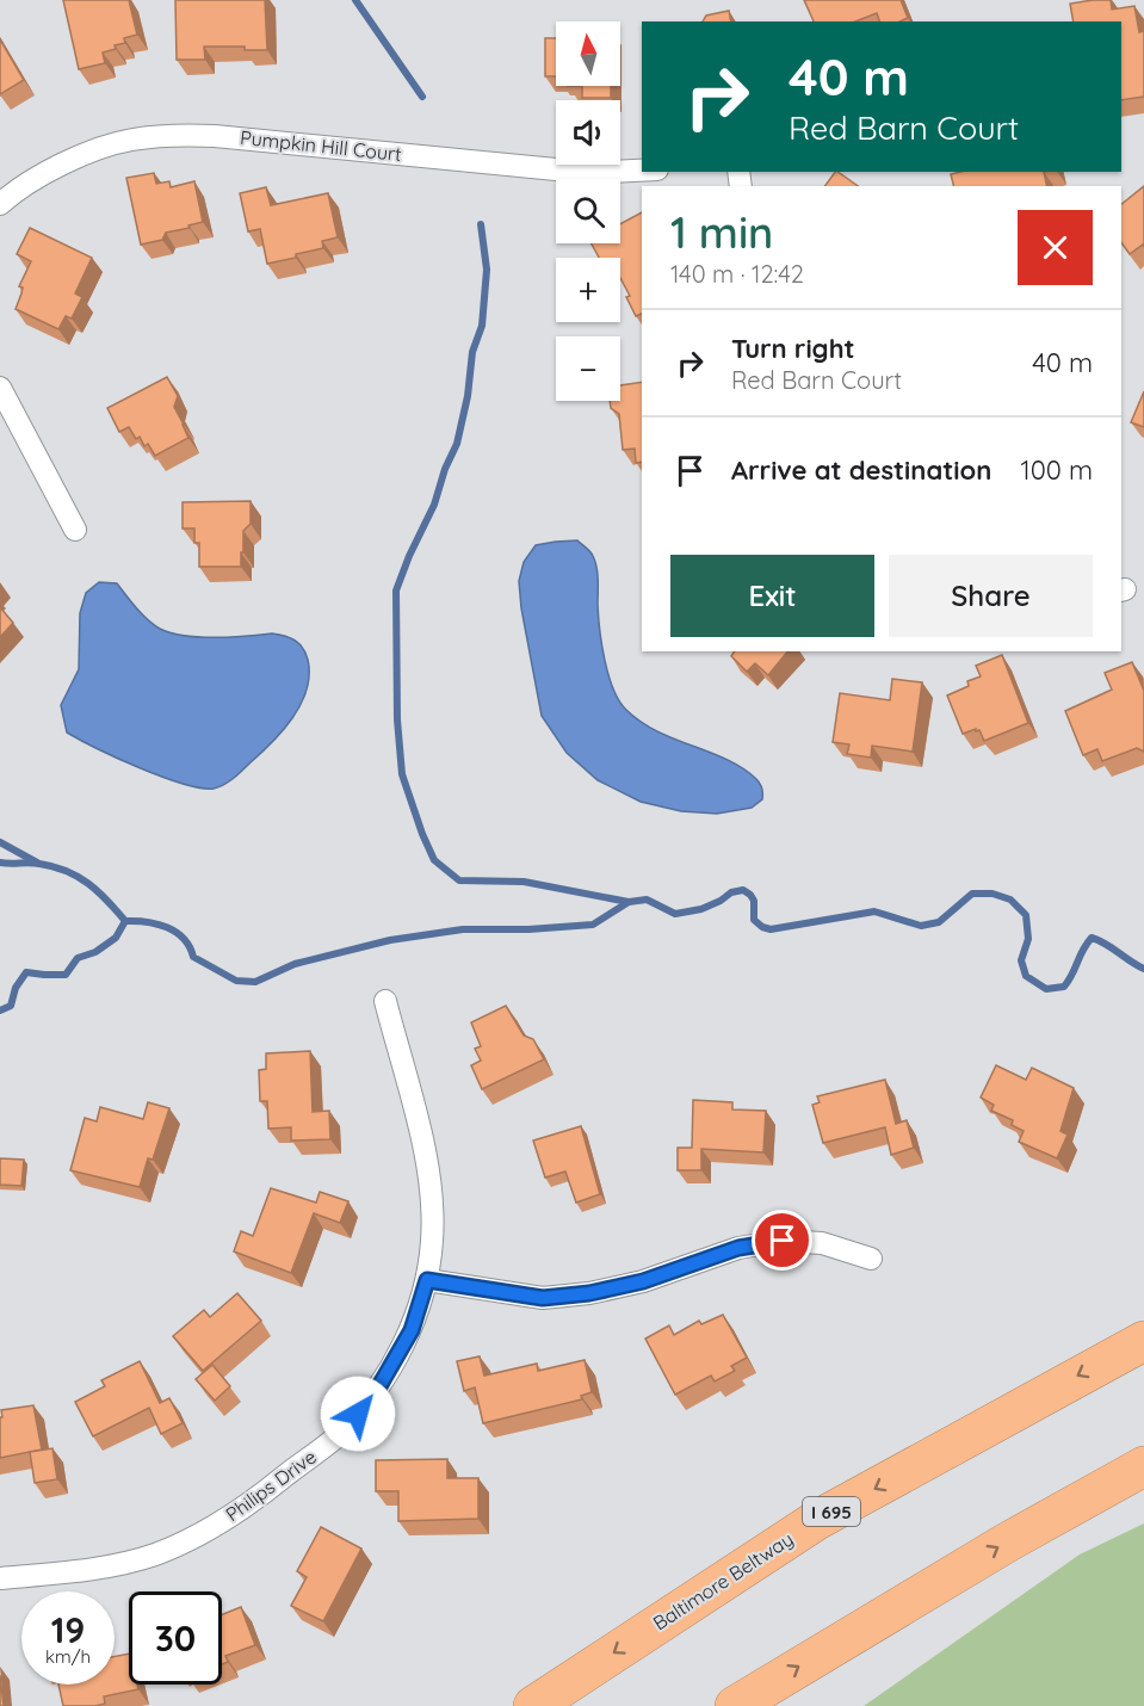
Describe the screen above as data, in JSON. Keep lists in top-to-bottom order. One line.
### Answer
{"streets":{"highway":["I 695","Baltimore Beltway"],"street":["Pumpkin Hill Court","Philips Drive"]},"north":"top","page":{"map_buttons":["+","−"],"turn":["40 m","Red Barn Court"],"heading":["1 min","140 m · 12:42"],"list":[{"name":"Turn right","note":"Red Barn Court","value":"40 m"},{"name":"Arrive at destination","value":"100 m"}],"buttons":["Exit","Share"],"speed":"19 km/h","limit":"30"}}
